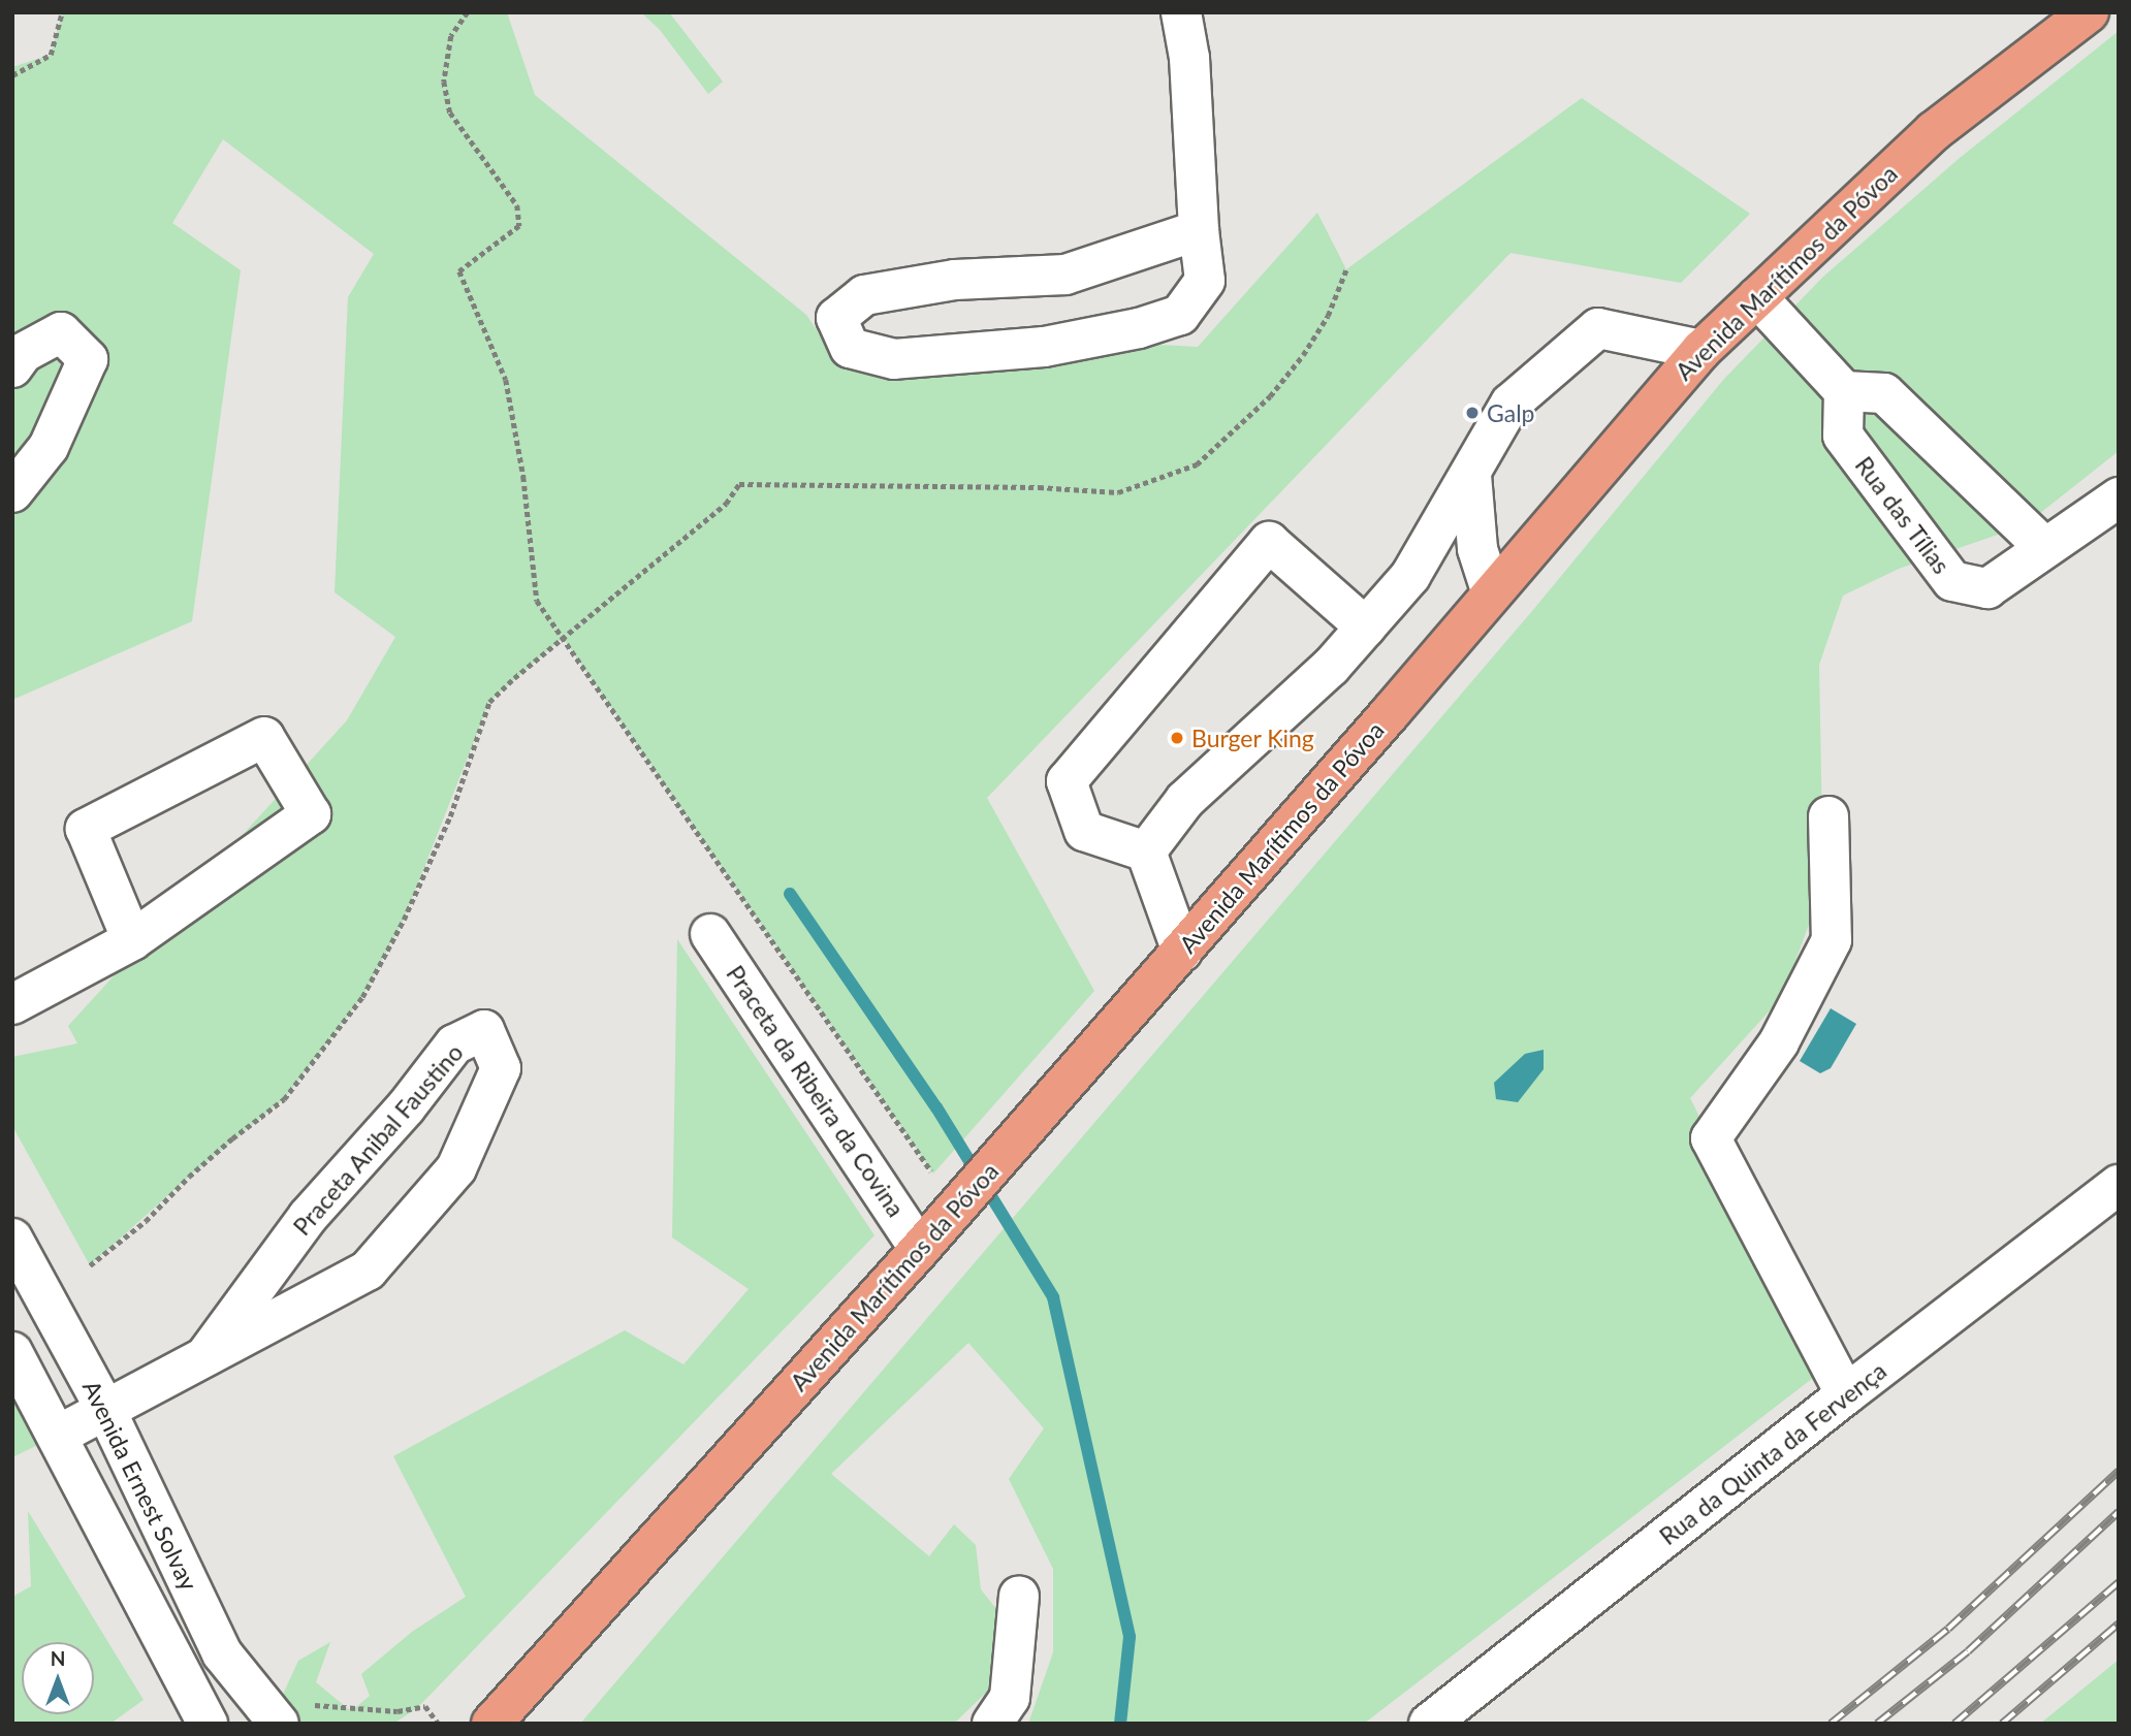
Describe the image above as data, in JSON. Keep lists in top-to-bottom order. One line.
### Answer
{"streets":{"main road":["Avenida Marítimos da Póvoa"],"street":["Rua das Tílias","Praceta da Ribeira da Covina","Praceta Anibal Faustino","Rua da Quinta da Fervença","Avenida Ernest Solvay"]},"crossings":[["Avenida Marítimos da Póvoa","Praceta da Ribeira da Covina"],["Praceta Anibal Faustino","Avenida Ernest Solvay"]],"places":["Galp","Burger King"],"north":"top"}
